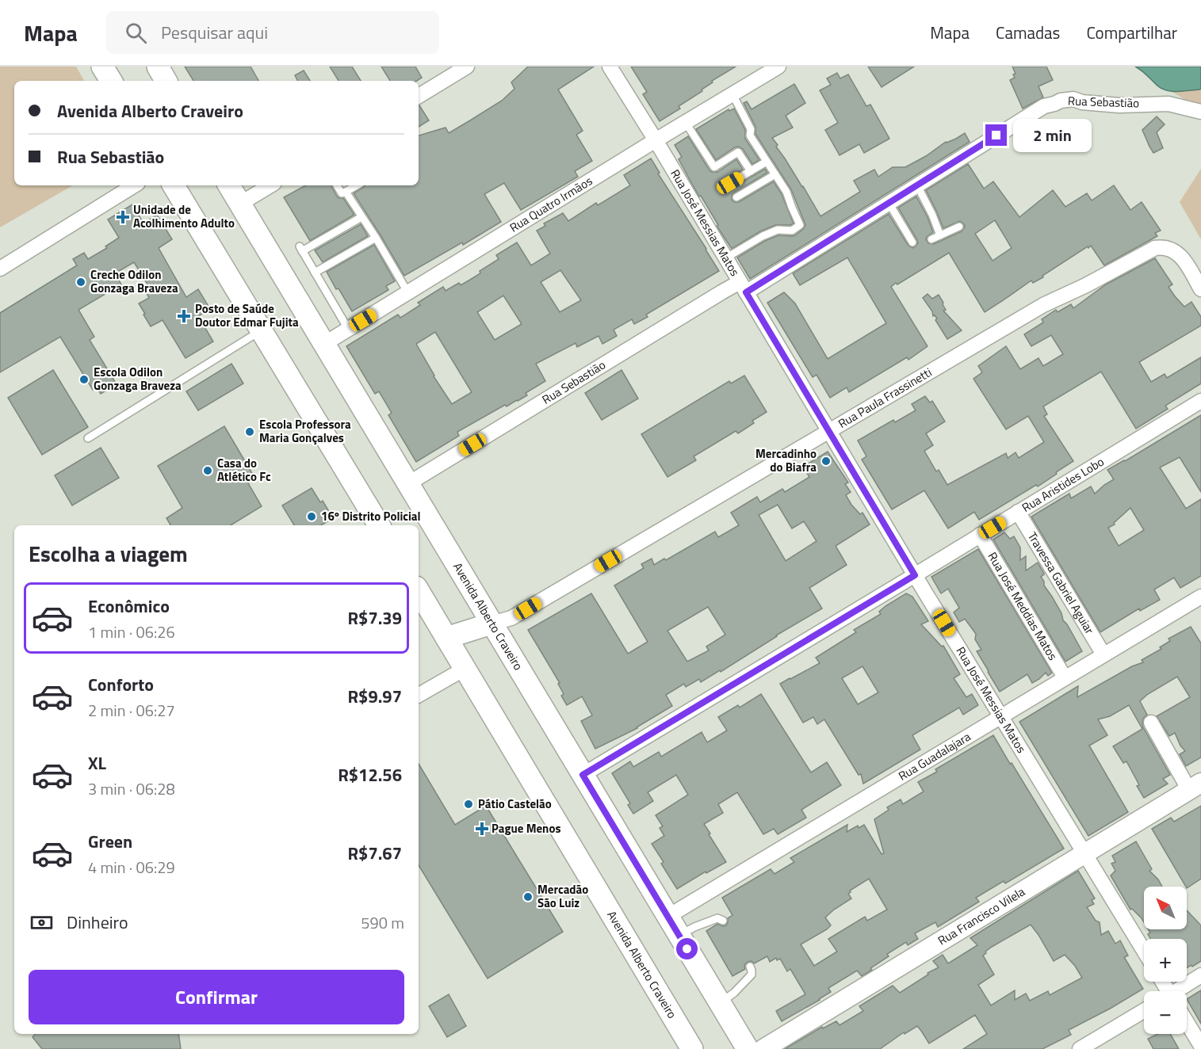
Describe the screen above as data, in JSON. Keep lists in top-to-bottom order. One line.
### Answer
{"streets":{"main road":["Avenida Alberto Craveiro"],"street":["Rua Sebastião","Rua Quatro Irmãos","Rua José Messias Matos","Rua Paula Frassinetti","Rua Aristides Lobo","Travessa Gabriel Aguiar","Rua José Meddias Matos","Rua Guadalajara","Rua Francisco Vilela"]},"crossings":[["Rua Sebastião","Rua José Messias Matos"],["Rua Sebastião","Avenida Alberto Craveiro"],["Rua Quatro Irmãos","Rua José Messias Matos"],["Rua Quatro Irmãos","Avenida Alberto Craveiro"],["Rua José Messias Matos","Rua Paula Frassinetti"],["Rua José Messias Matos","Rua Aristides Lobo"],["Rua José Messias Matos","Rua Guadalajara"],["Rua José Messias Matos","Rua Francisco Vilela"],["Rua Paula Frassinetti","Avenida Alberto Craveiro"],["Rua Aristides Lobo","Travessa Gabriel Aguiar"],["Rua Aristides Lobo","Rua José Meddias Matos"],["Rua Aristides Lobo","Avenida Alberto Craveiro"],["Travessa Gabriel Aguiar","Rua Guadalajara"],["Rua José Meddias Matos","Rua Guadalajara"],["Avenida Alberto Craveiro","Rua Guadalajara"]],"places":{"health":["Unidade de Acolhimento Adulto","Posto de Saúde Doutor Edmar Fujita","Pague Menos"],"other":["Creche Odilon Gonzaga Braveza","Escola Odilon Gonzaga Braveza","Escola Professora Maria Gonçalves","Mercadinho do Biafra","Casa do Atlético Fc","16º Distrito Policial","Pátio Castelão","Mercadão São Luiz"]},"north":"top left","page":{"header":"Mapa","search":"Pesquisar aqui","nav":["Mapa","Camadas","Compartilhar"],"banner":["Avenida Alberto Craveiro","Rua Sebastião"],"bubble":"2 min","heading":"Escolha a viagem","list":[{"name":"Econômico","note":"1 min · 06:26","value":"R$7.39"},{"name":"Conforto","note":"2 min · 06:27","value":"R$9.97"},{"name":"XL","note":"3 min · 06:28","value":"R$12.56"},{"name":"Green","note":"4 min · 06:29","value":"R$7.67"}],"map_buttons":["+","−"],"pay":["Dinheiro","590 m"],"buttons":"Confirmar"}}
